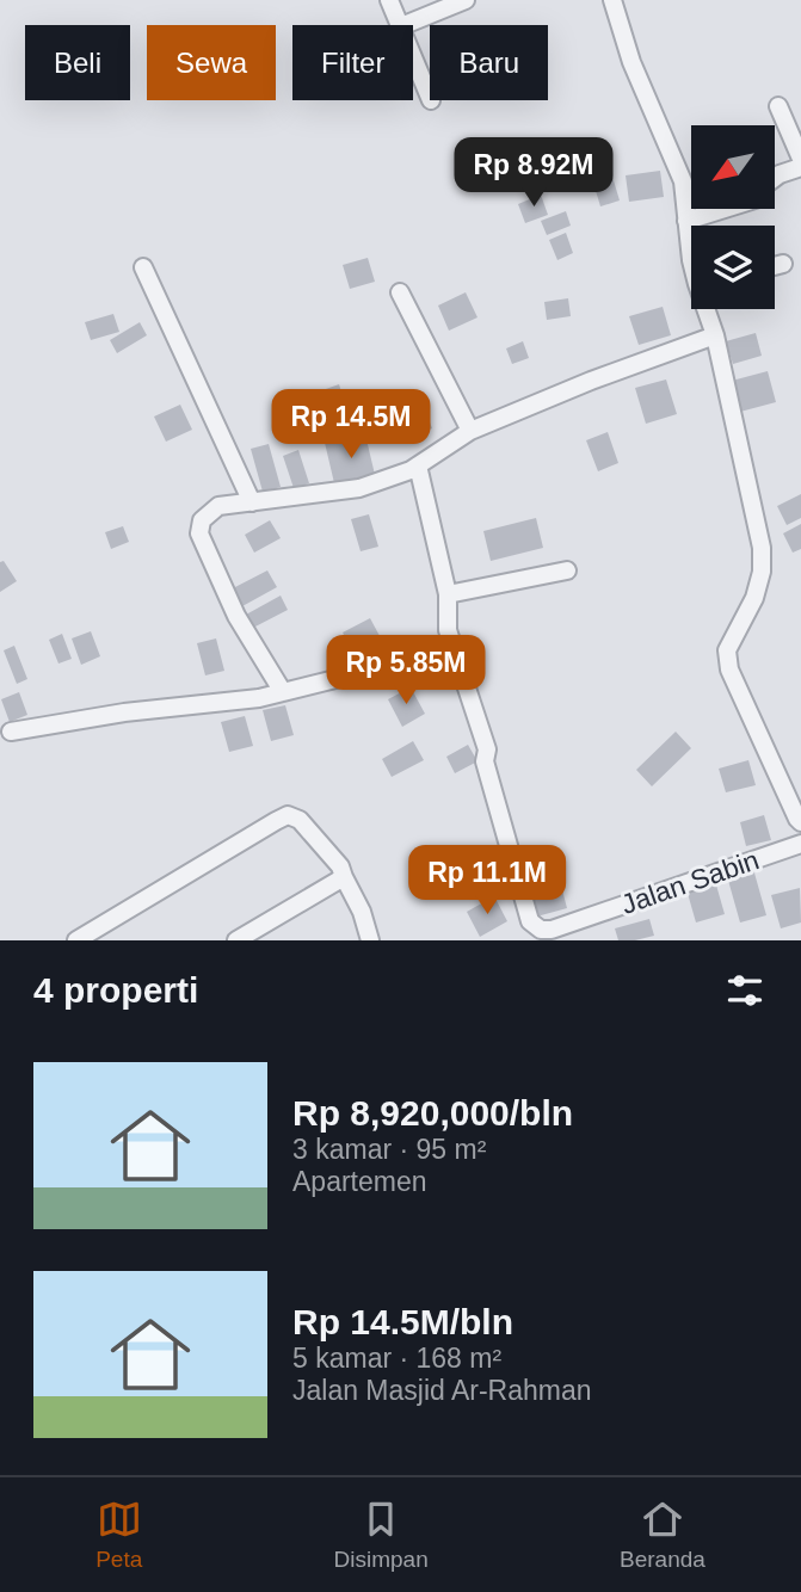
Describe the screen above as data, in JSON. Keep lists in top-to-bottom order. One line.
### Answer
{"streets":{"street":["Jalan Sabin"]},"north":"bottom left","page":{"chip":["Beli","Sewa","Filter","Baru"],"price":["Rp 8.92M","Rp 14.5M","Rp 5.85M","Rp 11.1M"],"heading":"4 properti","list":[{"name":"Rp 8,920,000/bln","note":"3 kamar · 95 m² · Apartemen"},{"name":"Rp 14.5M/bln","note":"5 kamar · 168 m² · Jalan Masjid Ar-Rahman"}],"tabs":["Peta","Disimpan","Beranda"]}}
